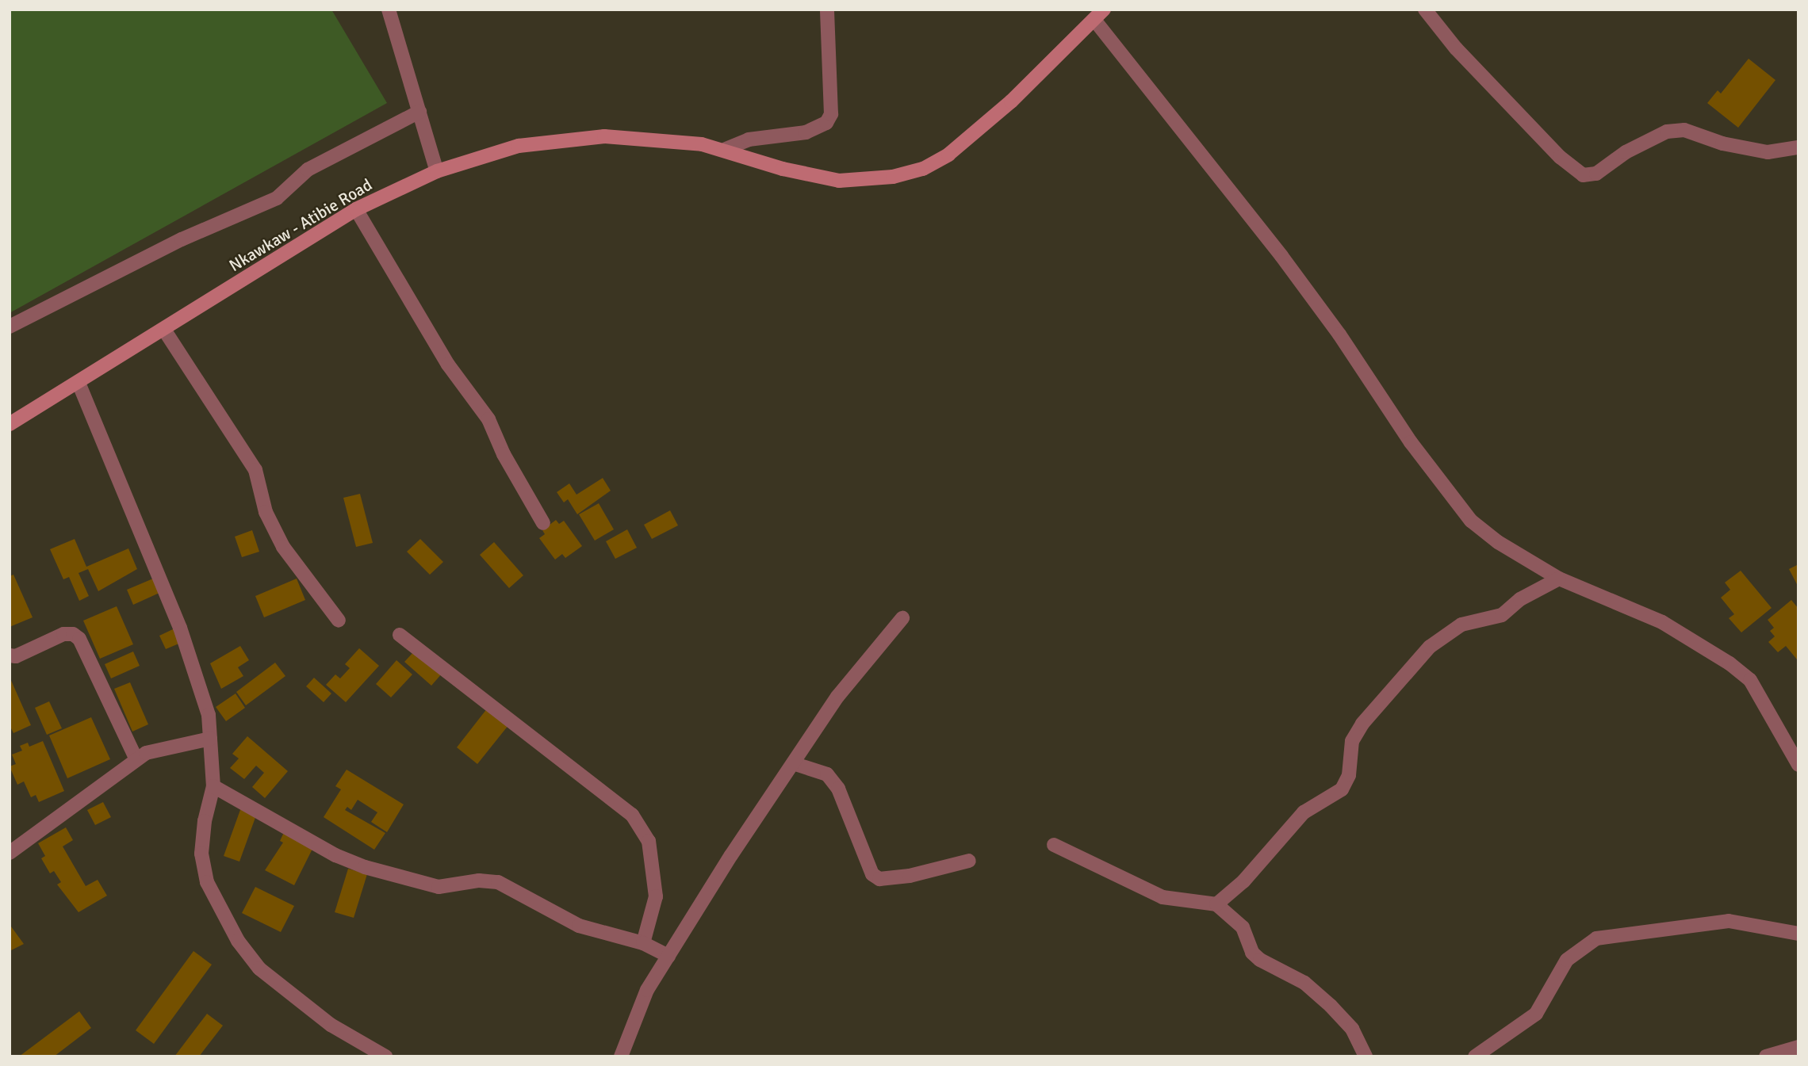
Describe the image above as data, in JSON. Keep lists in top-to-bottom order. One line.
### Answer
{"streets":{"main road":["Nkawkaw - Atibie Road"]}}
